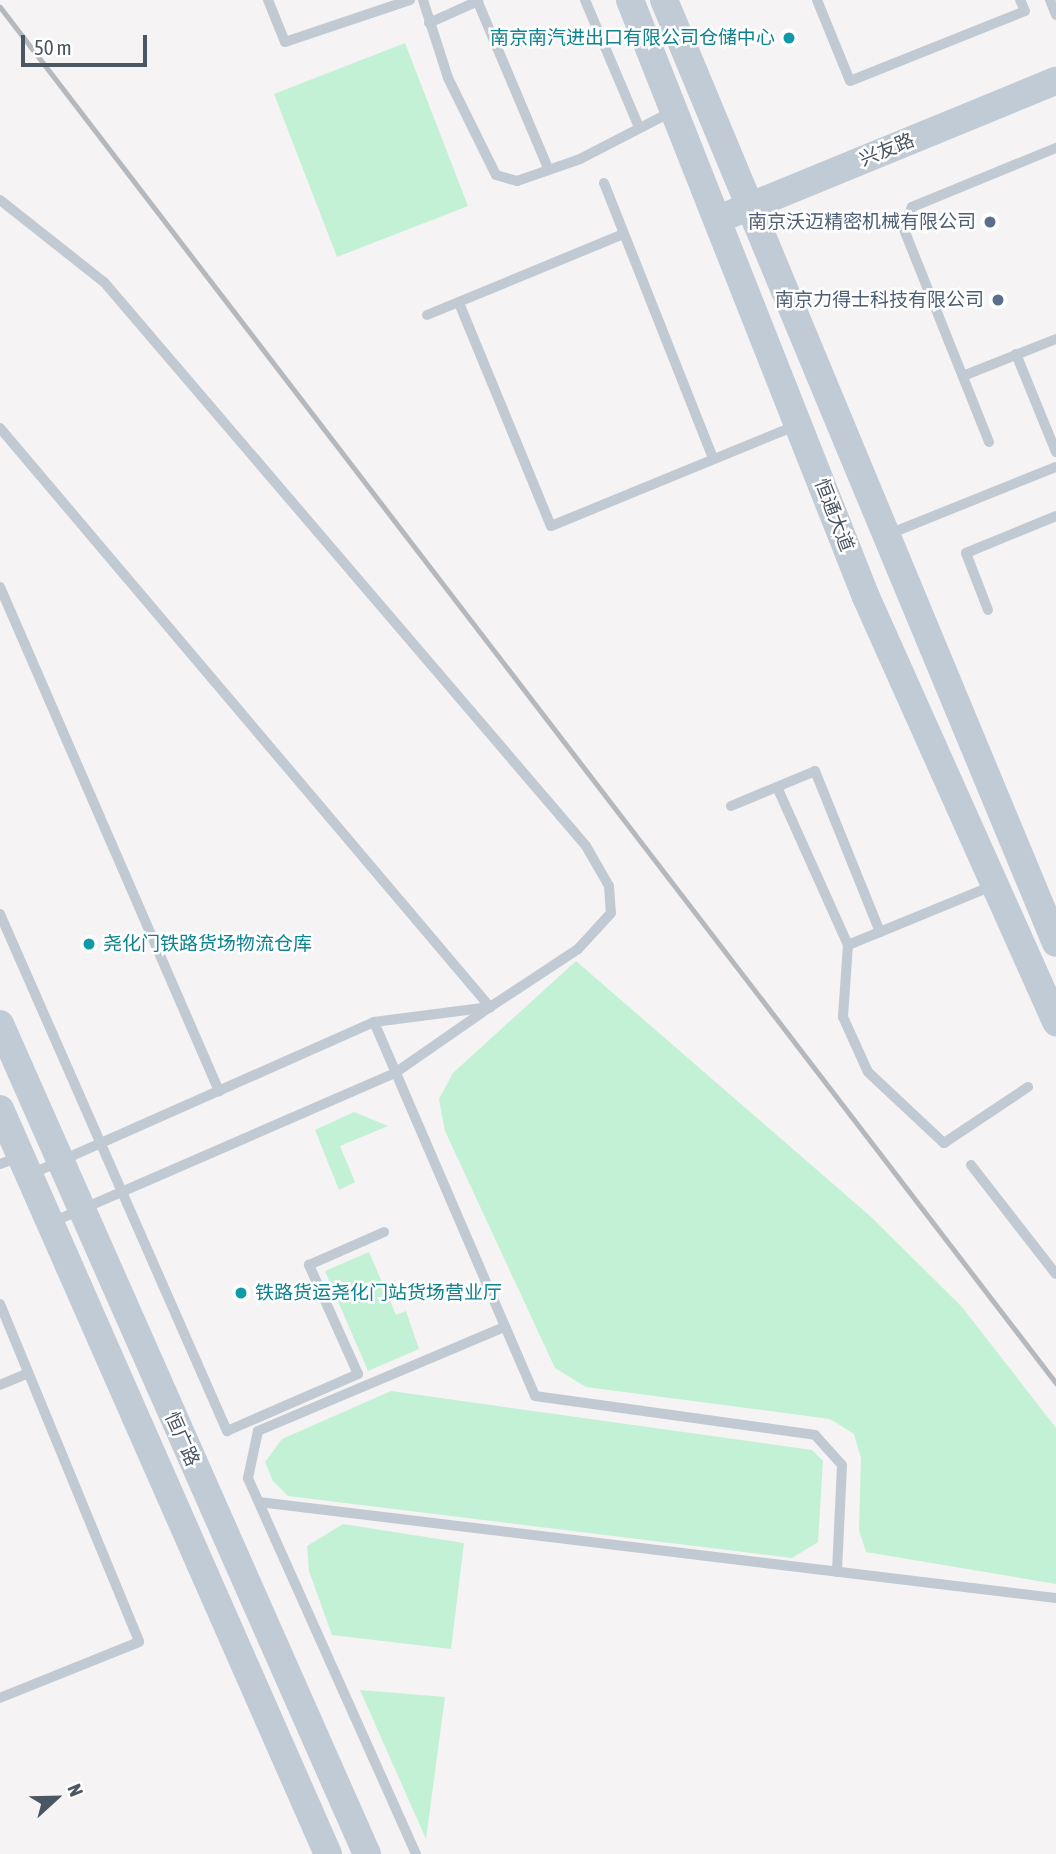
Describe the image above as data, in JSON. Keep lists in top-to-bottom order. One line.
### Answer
{"streets":{"main road":["兴友路","恒通大道","恒广路"]},"crossings":[["兴友路","恒通大道"]],"places":["南京南汽进出口有限公司仓储中心","南京沃迈精密机械有限公司","南京力得士科技有限公司","尧化门铁路货场物流仓库","铁路货运尧化门站货场营业厅"],"scale_bar":"50 m","north":"right"}
